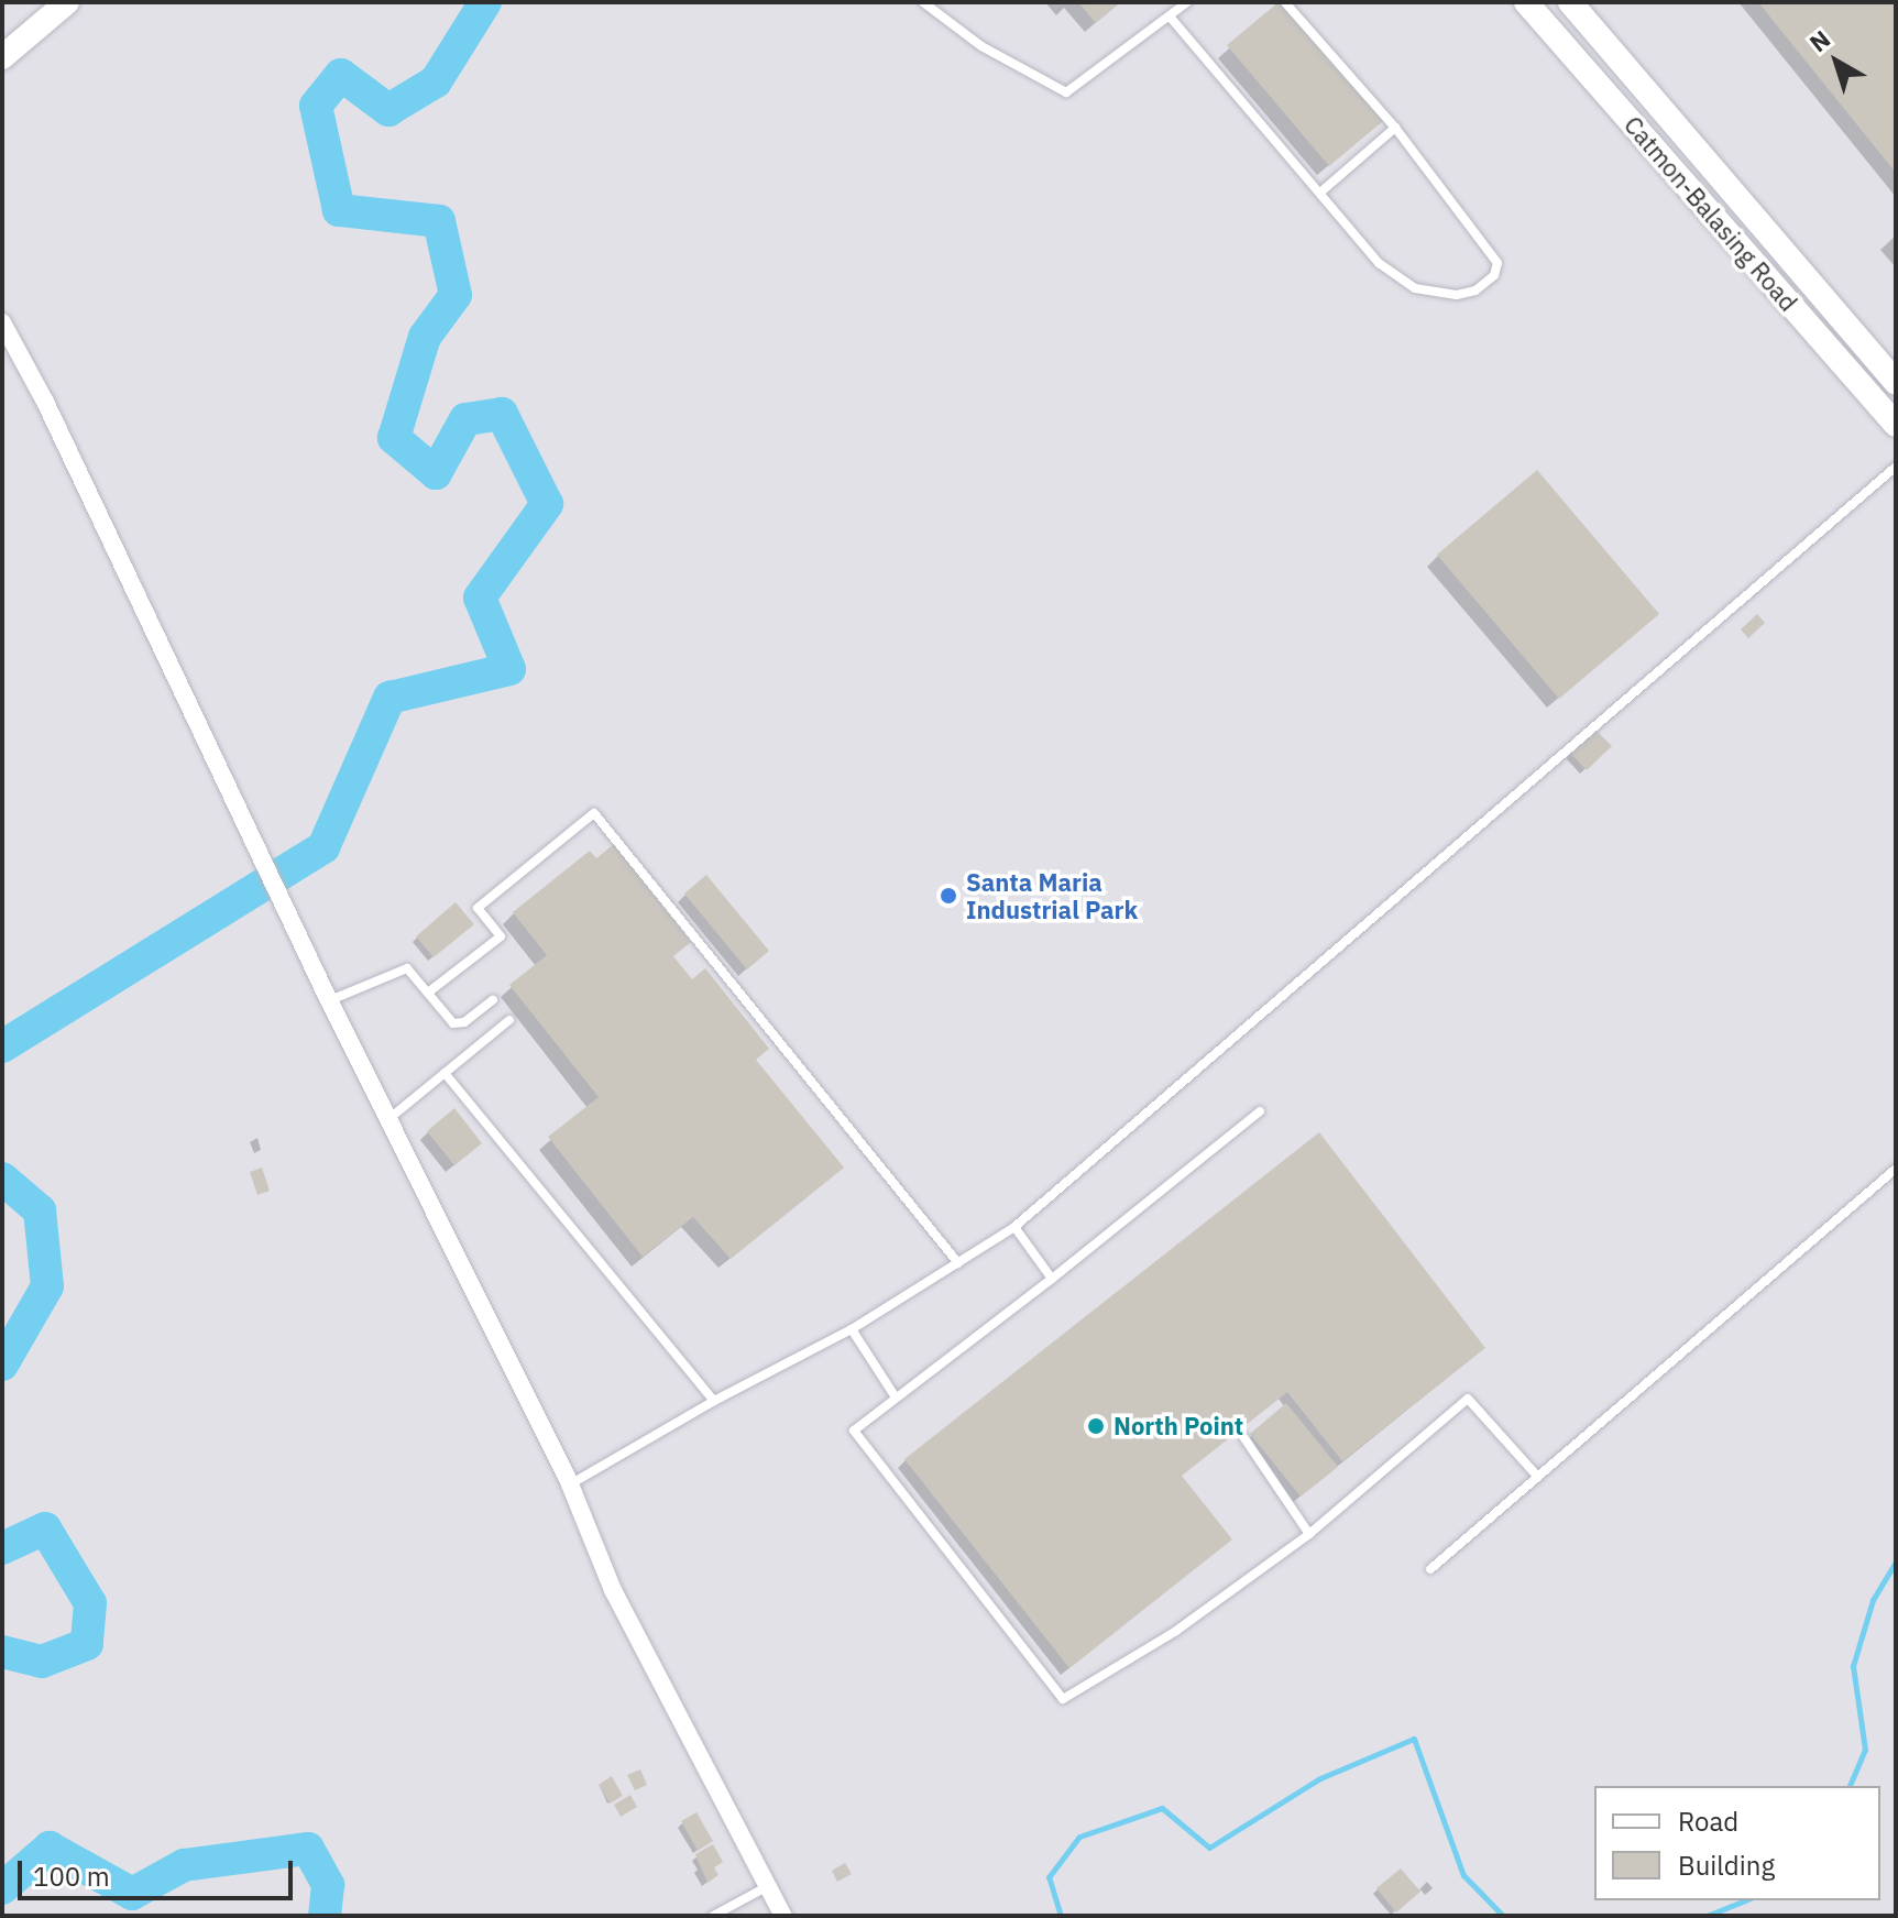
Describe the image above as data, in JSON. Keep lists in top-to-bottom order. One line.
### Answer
{"streets":{"street":["Catmon-Balasing Road"]},"places":["Santa Maria Industrial Park","North Point"],"legend":["Road","Building"],"scale_bar":"100 m","north":"top left"}
